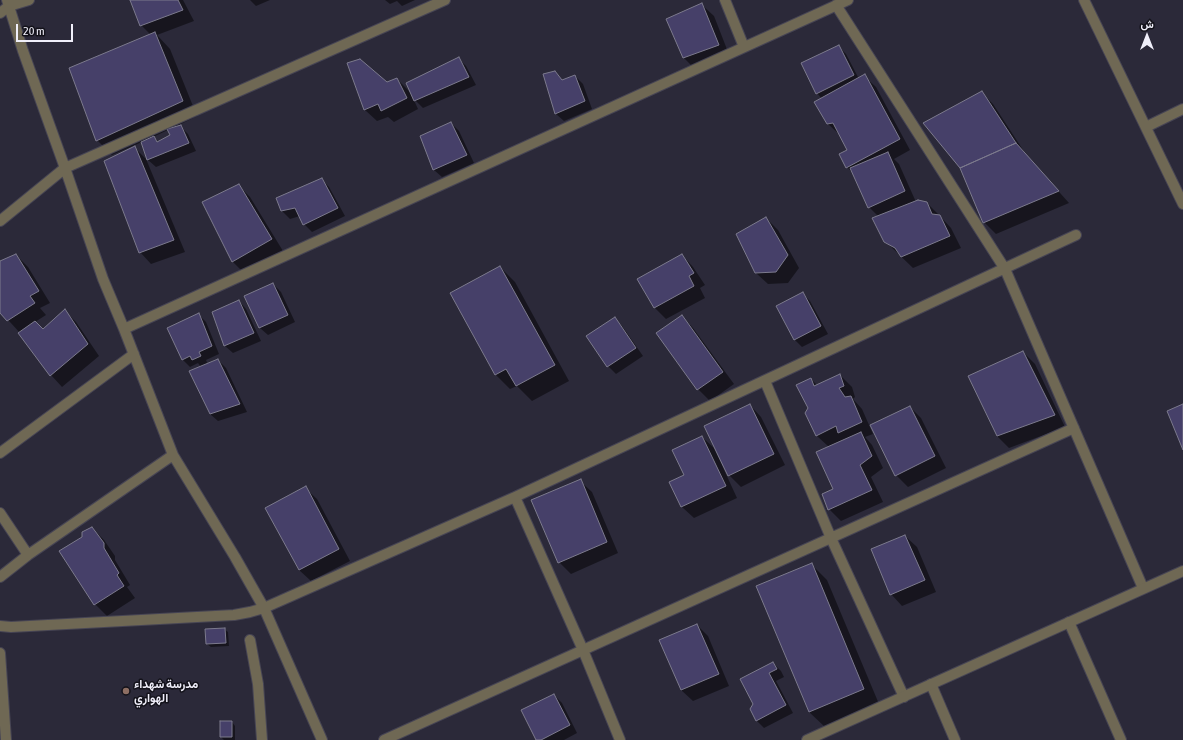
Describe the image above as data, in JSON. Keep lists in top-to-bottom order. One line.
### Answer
{"places":["مدرسة شهداء الهواري"],"scale_bar":"20 m","north":"top"}
